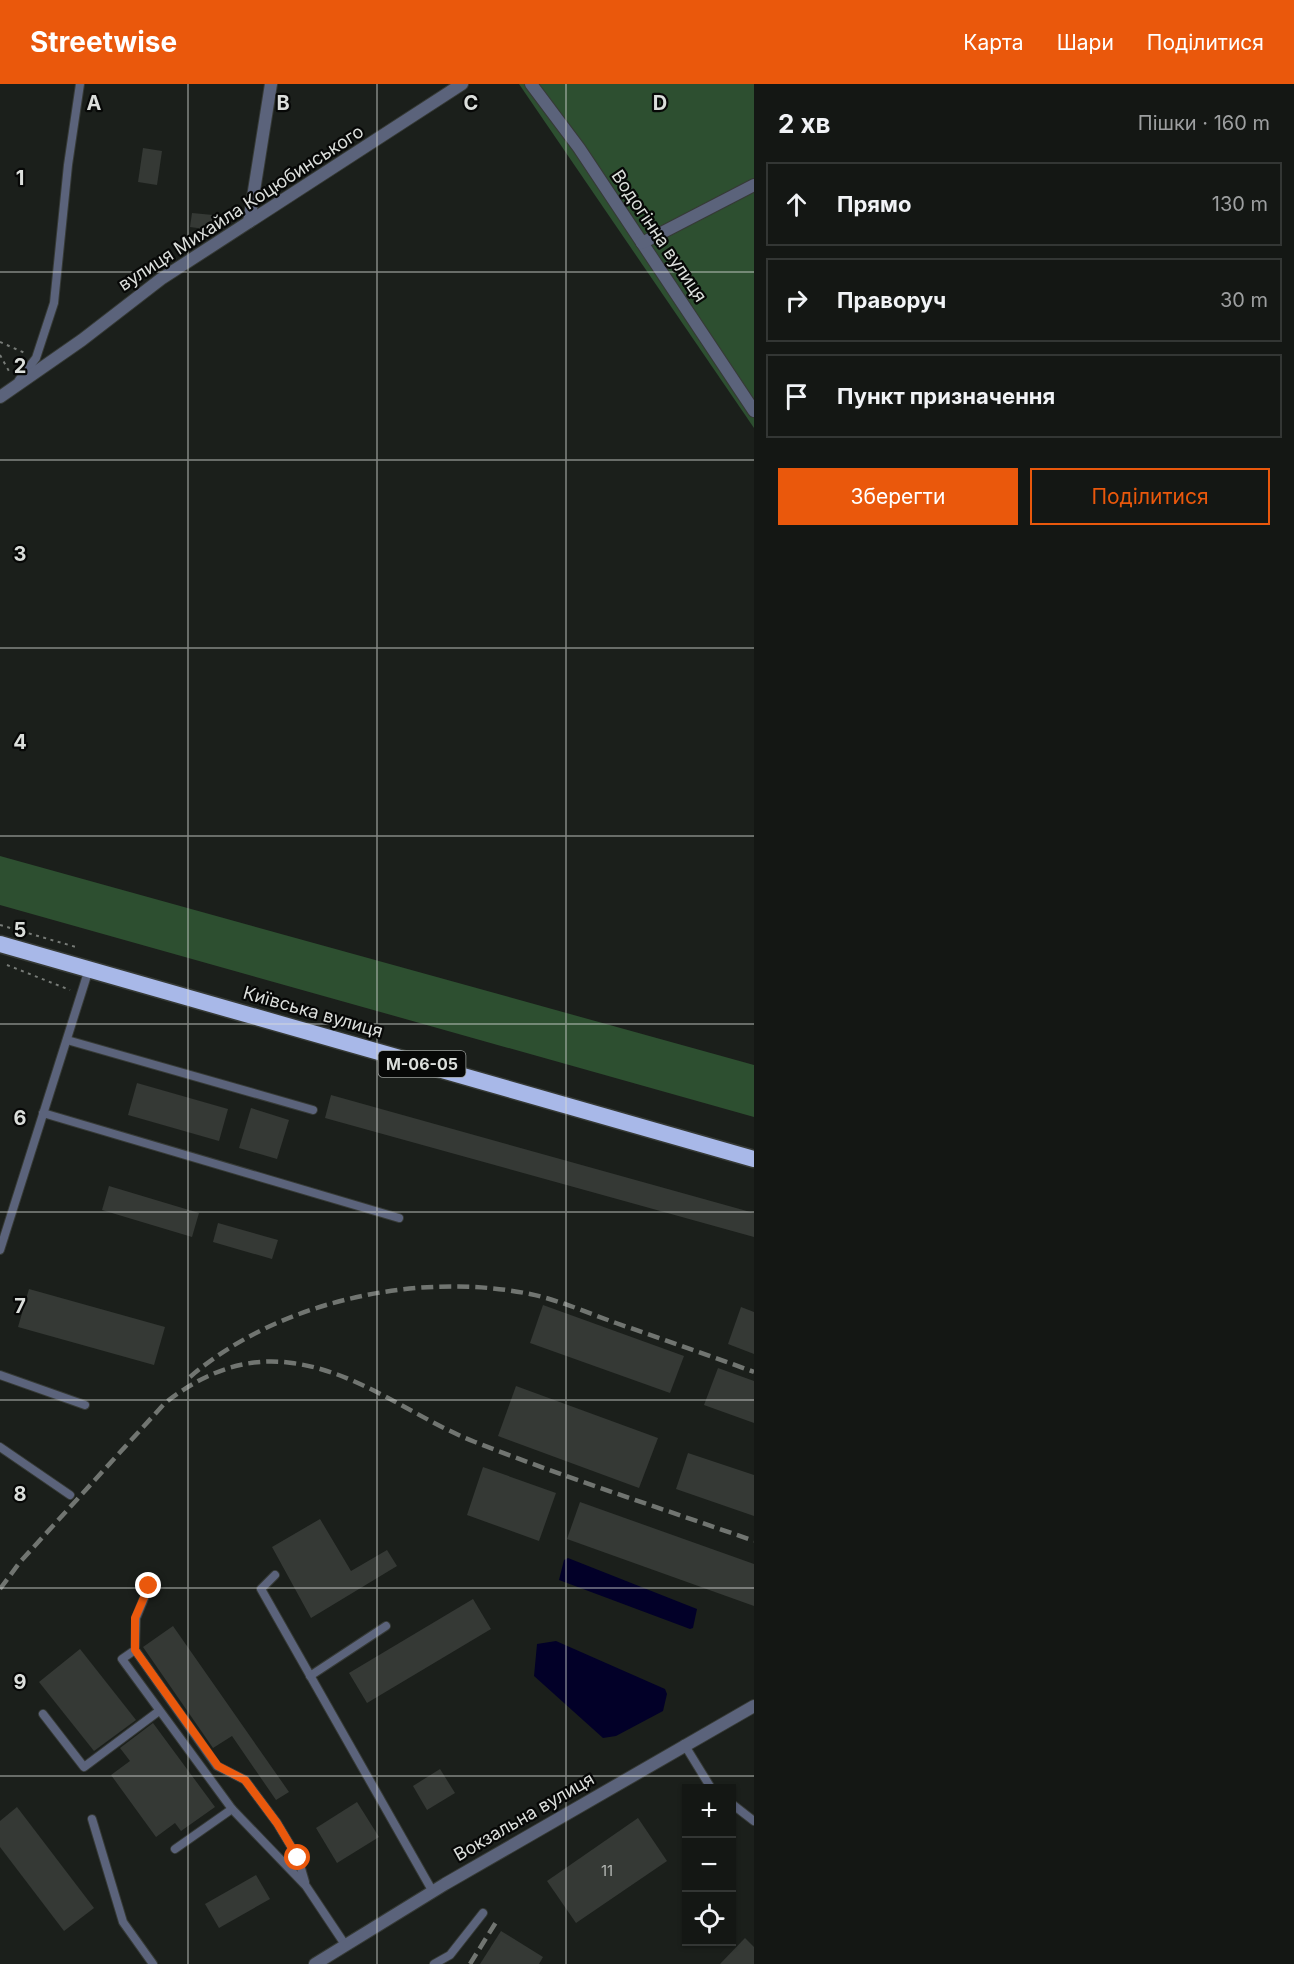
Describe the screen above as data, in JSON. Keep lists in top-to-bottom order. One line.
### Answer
{"streets":{"highway":["Київська вулиця","М-06-05"],"street":["вулиця Михайла Коцюбинського","Водогінна вулиця","Вокзальна вулиця"]},"house_numbers":["11"],"page":{"header":"Streetwise","nav":["Карта","Шари","Поділитися"],"heading":["2 хв","Пішки · 160 m"],"list":[["Прямо","130 m"],["Праворуч","30 m"],"Пункт призначення"],"buttons":["Зберегти","Поділитися"],"map_buttons":["+","−"]},"grid":{"columns":["A","B","C","D"],"rows":["1","2","3","4","5","6","7","8","9"]}}
